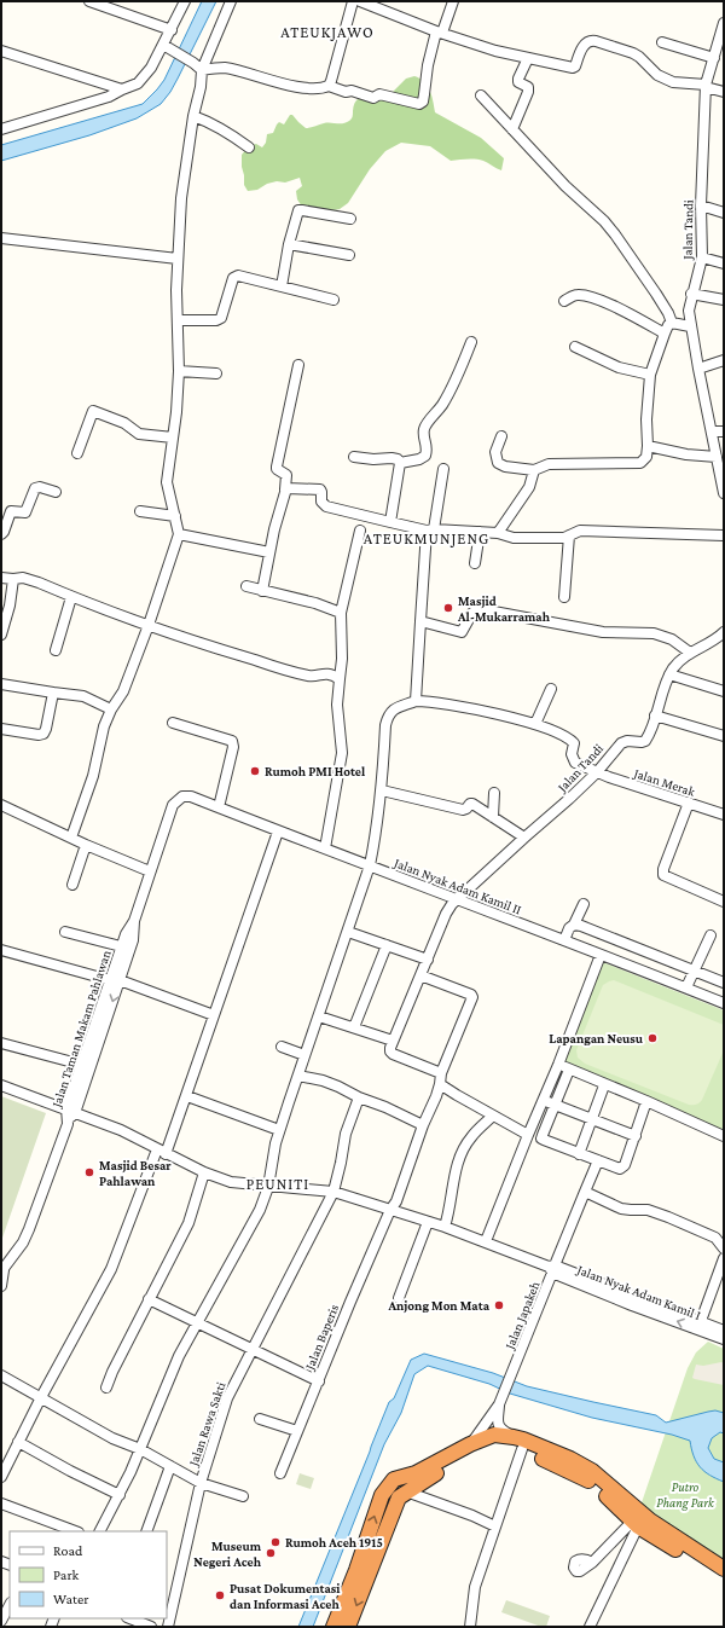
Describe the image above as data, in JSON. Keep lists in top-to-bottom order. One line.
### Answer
{"streets":{"street":["Jalan Tandi","Jalan Merak","Jalan Nyak Adam Kamil II","Jalan Taman Makam Pahlawan","Jalan Nyak Adam Kamil I","Jalan Japakeh","Jalan Baperis","Jalan Rawa Sakti"]},"crossings":[["Jalan Tandi","Jalan Merak"],["Jalan Tandi","Jalan Nyak Adam Kamil II"],["Jalan Tandi","Jalan Baperis"],["Jalan Nyak Adam Kamil II","Jalan Taman Makam Pahlawan"],["Jalan Taman Makam Pahlawan","Jalan Nyak Adam Kamil I"],["Jalan Nyak Adam Kamil I","Jalan Japakeh"],["Jalan Nyak Adam Kamil I","Jalan Baperis"],["Jalan Nyak Adam Kamil I","Jalan Rawa Sakti"]],"districts":["ATEUKJAWO","ATEUKMUNJENG","PEUNITI"],"parks":["Putro Phang Park"],"places":["Masjid Al-Mukarramah","Rumoh PMI Hotel","Lapangan Neusu","Masjid Besar Pahlawan","Anjong Mon Mata","Rumoh Aceh 1915","Museum Negeri Aceh","Pusat Dokumentasi dan Informasi Aceh"],"legend":["Road","Park","Water"]}
